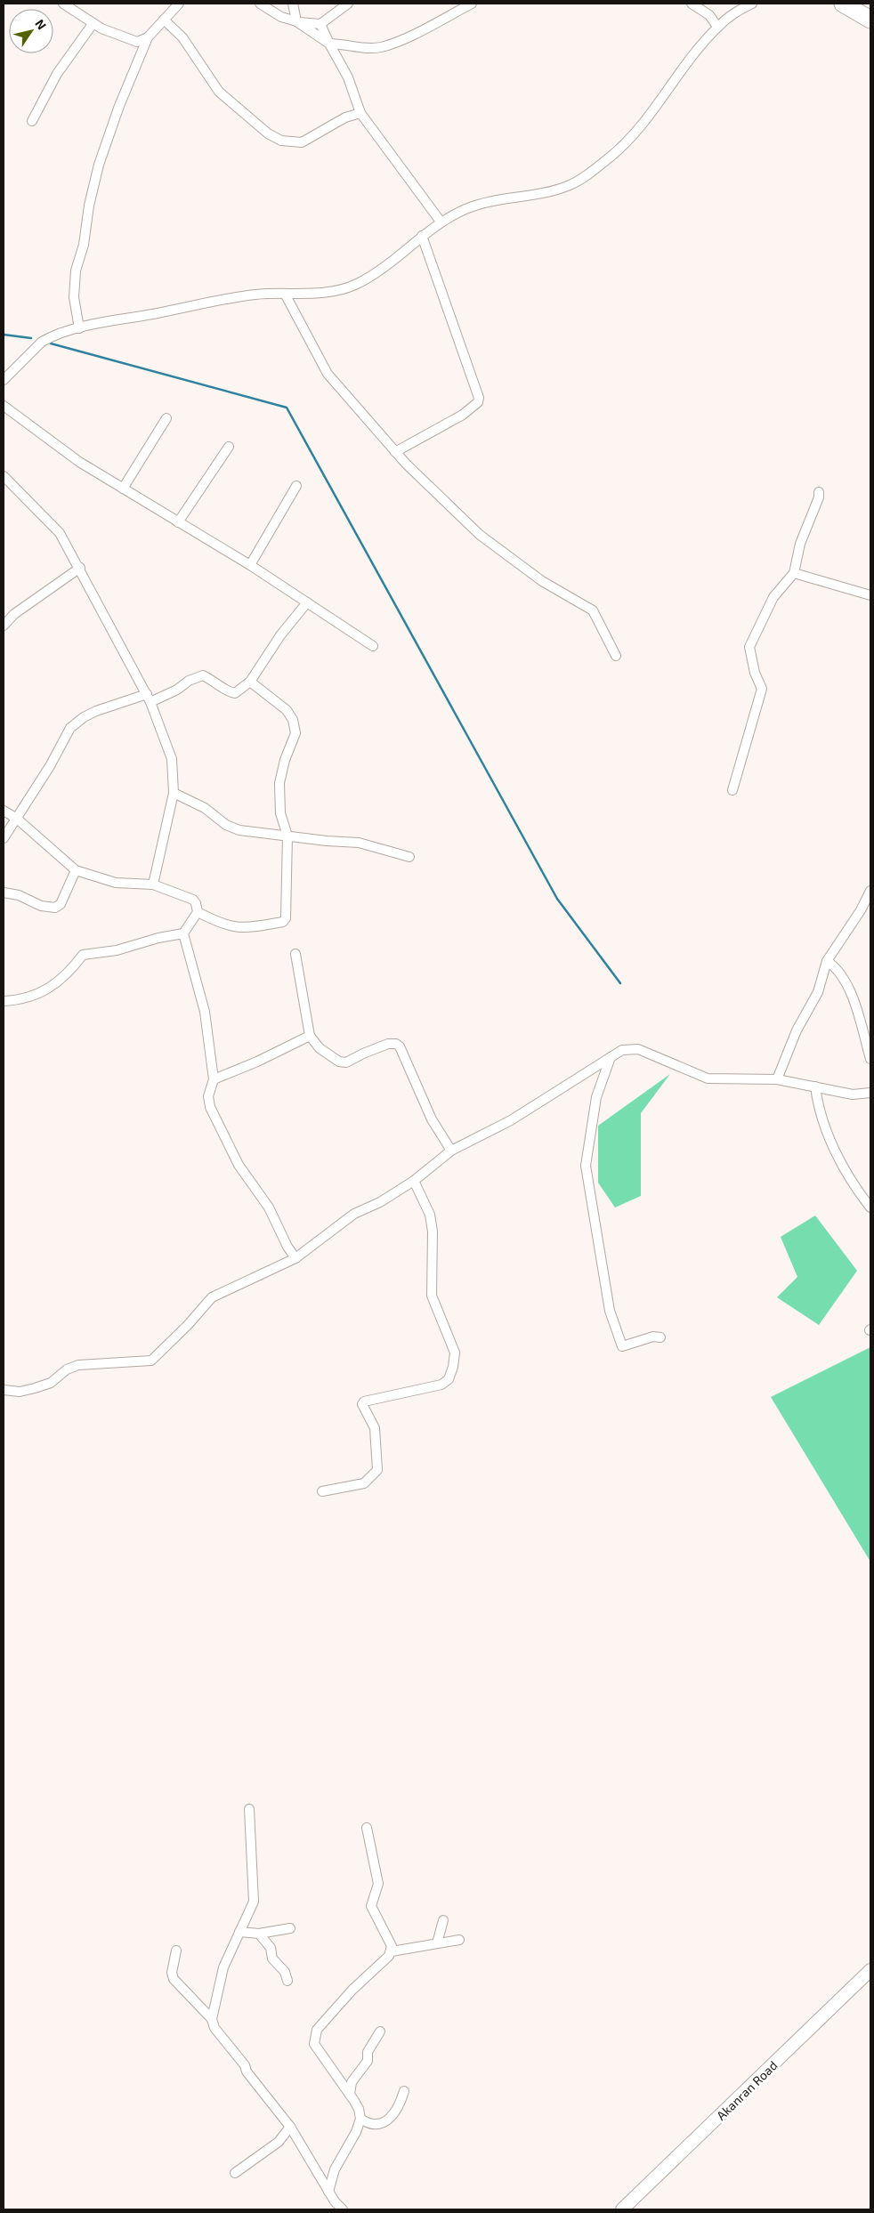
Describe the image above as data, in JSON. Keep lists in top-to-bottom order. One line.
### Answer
{"streets":{"main road":["Akanran Road"]},"north":"top right"}
